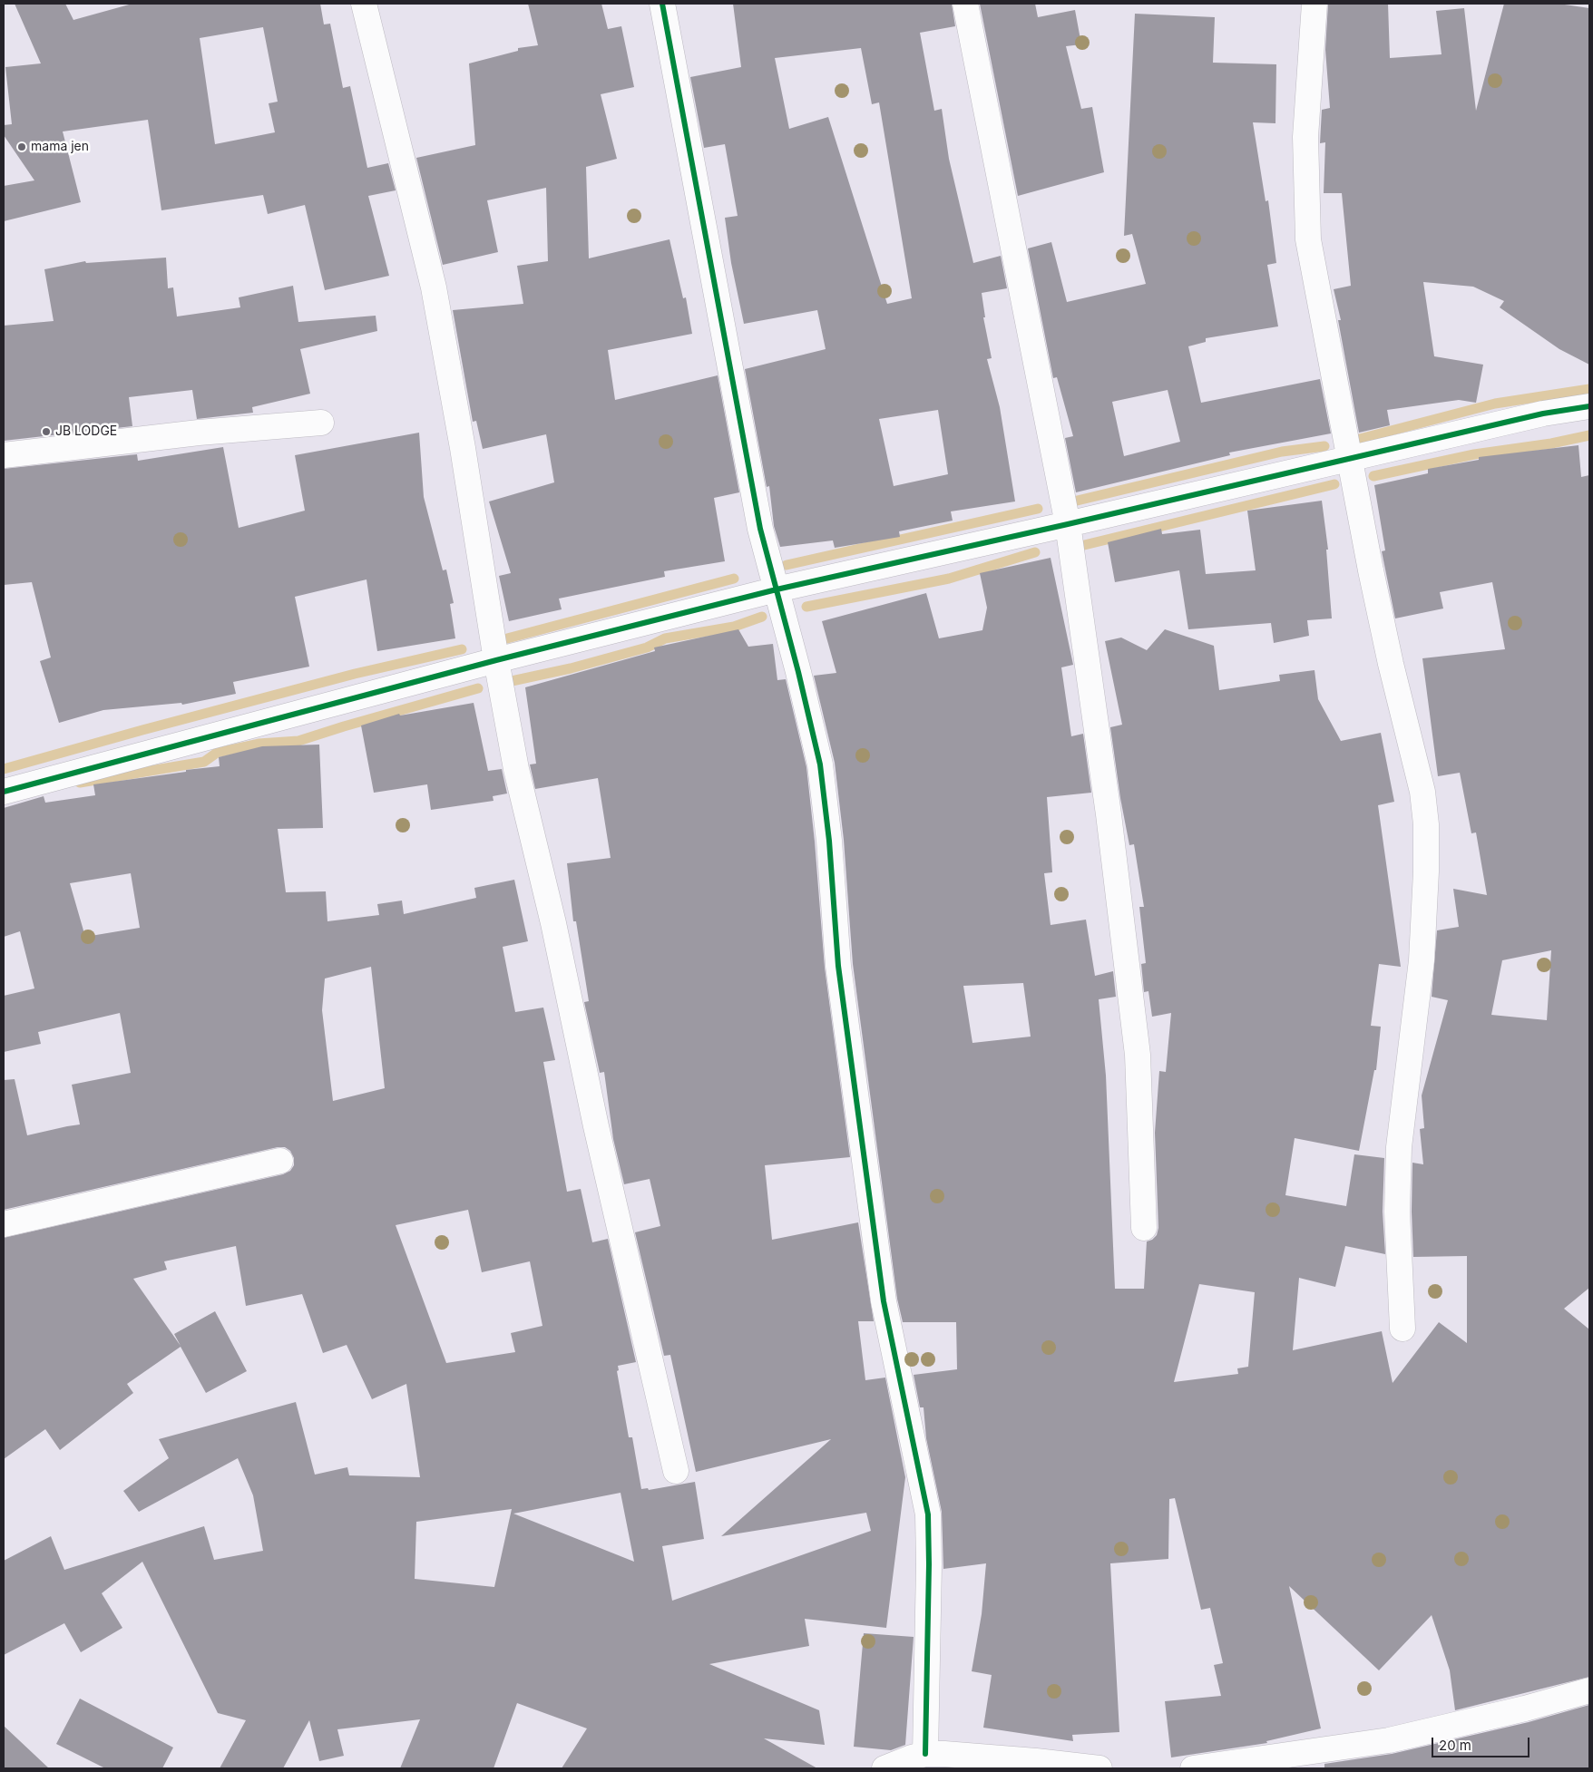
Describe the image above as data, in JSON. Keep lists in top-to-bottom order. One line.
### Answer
{"places":["mama jen","JB LODGE"],"scale_bar":"20 m"}
